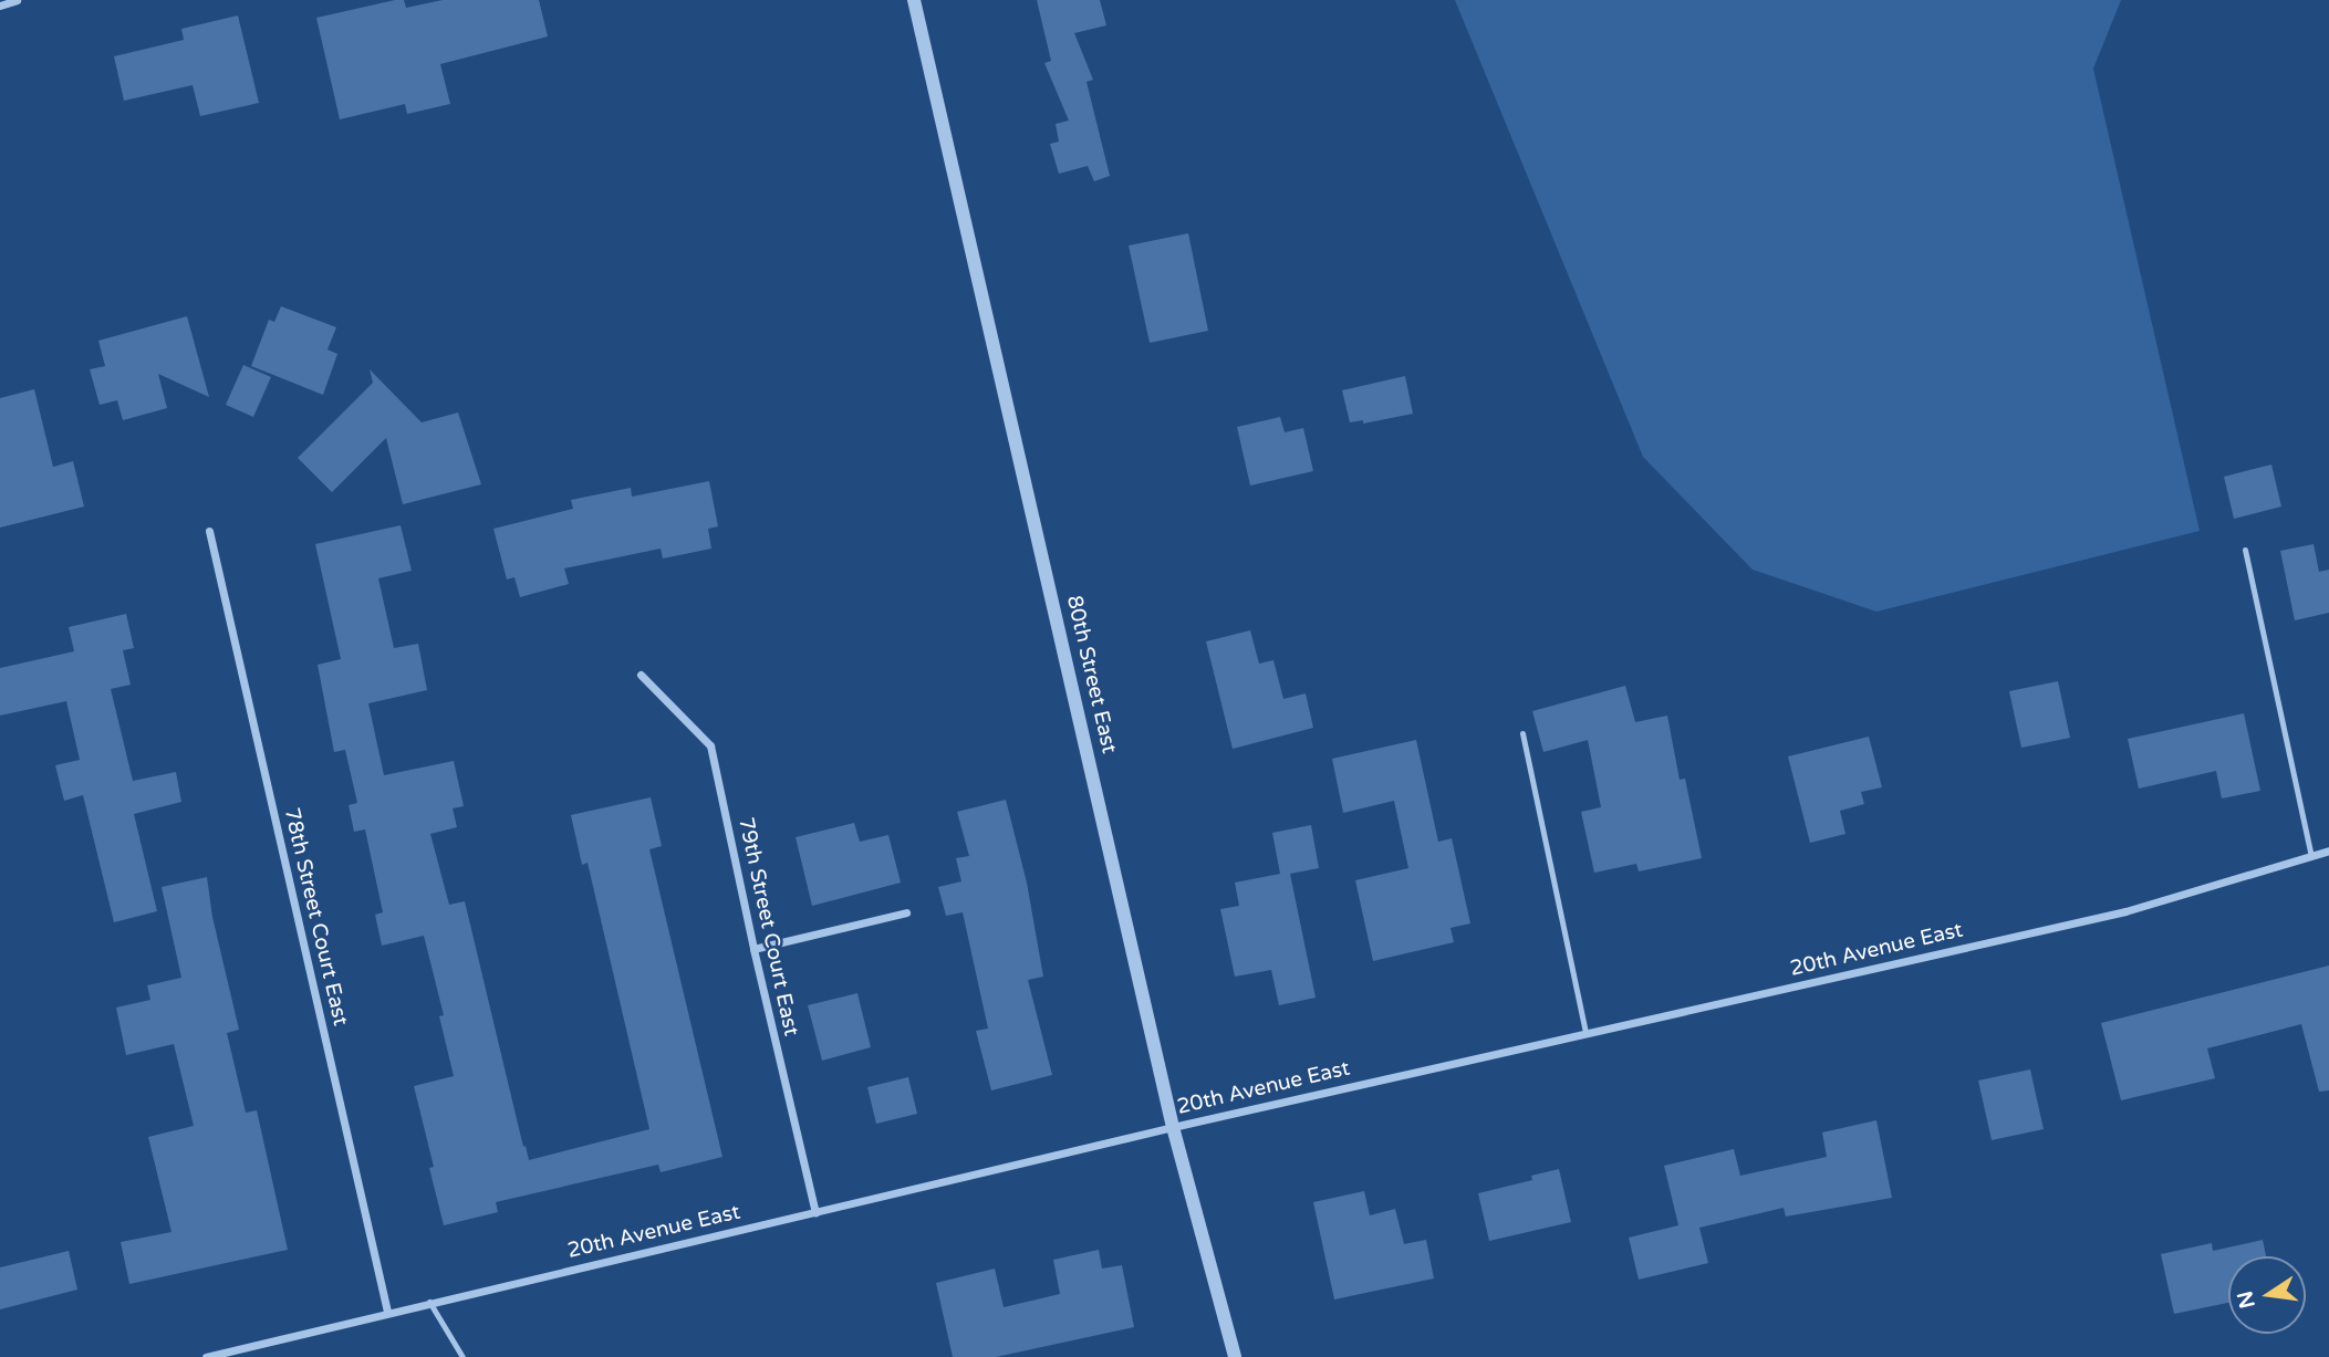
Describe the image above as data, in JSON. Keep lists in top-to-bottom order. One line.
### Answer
{"streets":{"street":["80th Street East","78th Street Court East","79th Street Court East","20th Avenue East"]},"crossings":[["80th Street East","20th Avenue East"],["78th Street Court East","20th Avenue East"],["79th Street Court East","20th Avenue East"]],"north":"left"}
